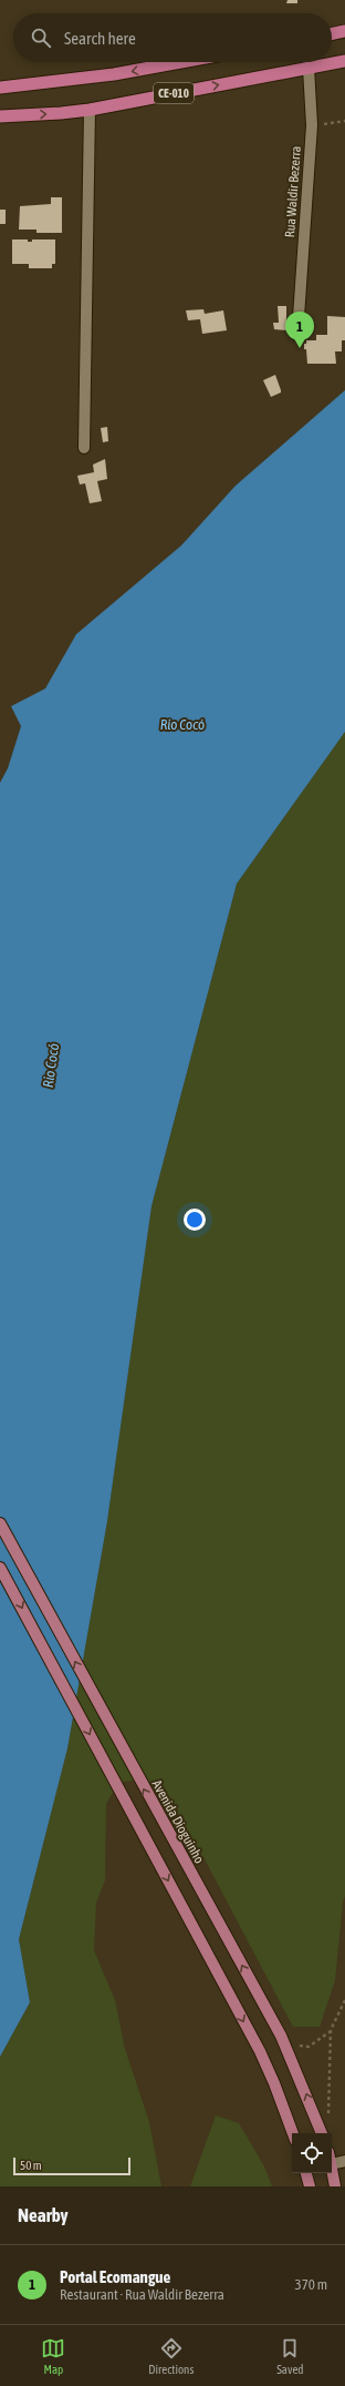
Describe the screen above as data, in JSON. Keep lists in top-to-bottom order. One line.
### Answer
{"streets":{"highway":["CE-010"],"main road":["Avenida Dioguinho"],"street":["Rua Waldir Bezerra"]},"crossings":[["CE-010","Rua Waldir Bezerra"]],"water":["Rio Cocó"],"scale_bar":"50 m","page":{"search":"Search here","pins":"1","scale":"50 m","heading":"Nearby","list":[{"mark":"1","name":"Portal Ecomangue","note":"Restaurant · Rua Waldir Bezerra","value":"370 m"}],"nav":["Map","Directions","Saved"]}}
